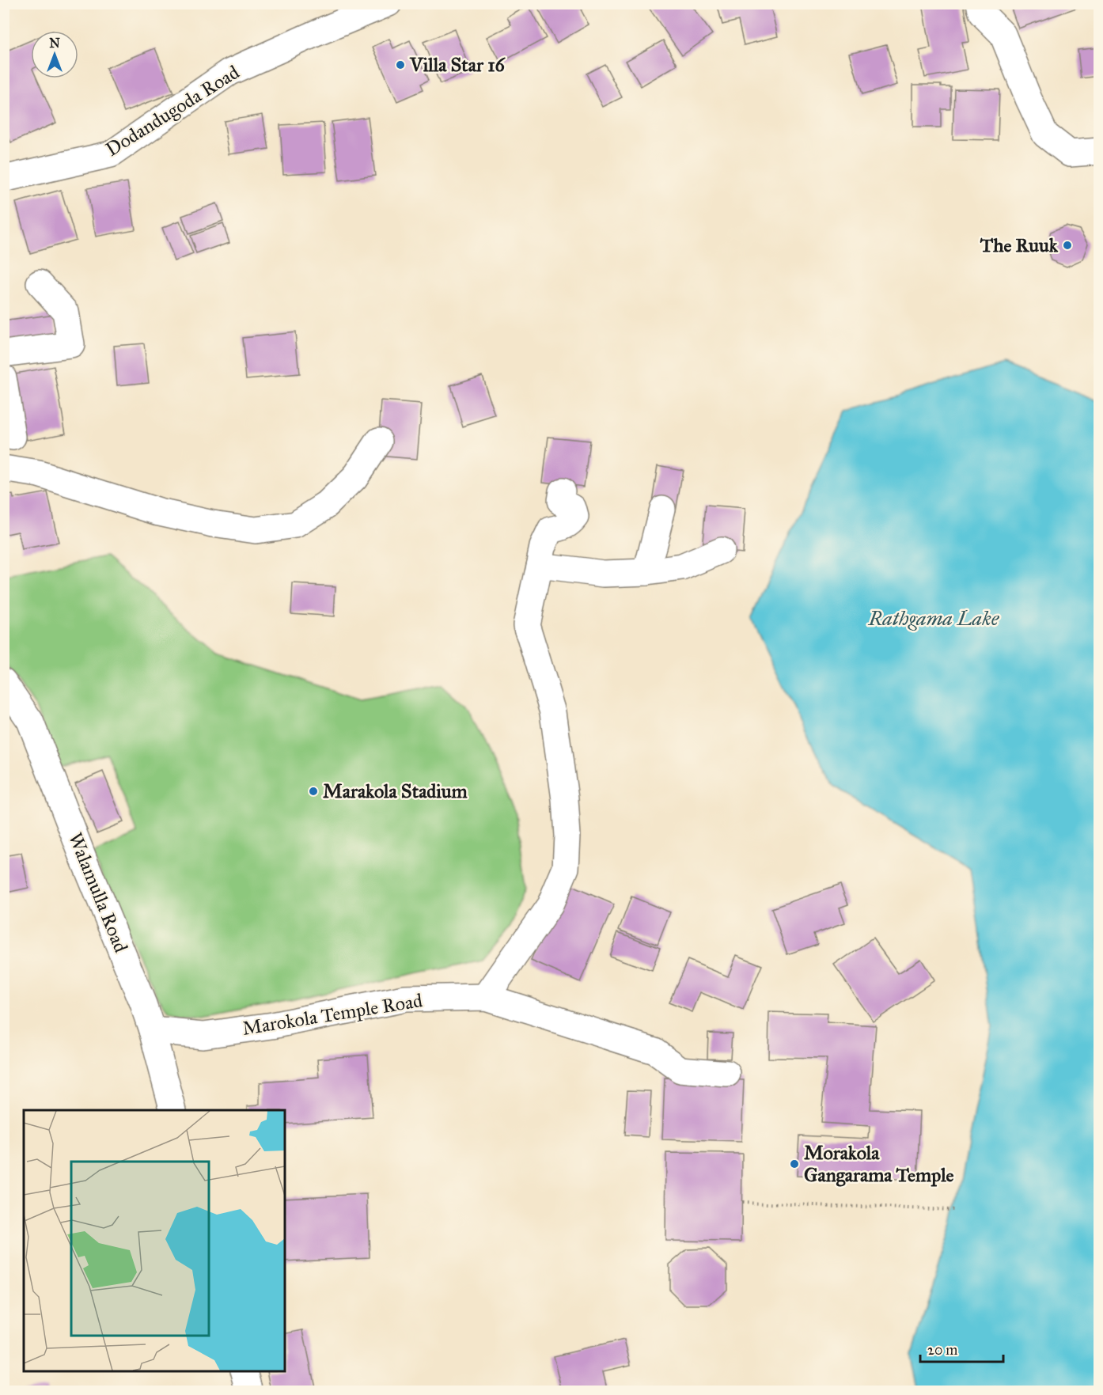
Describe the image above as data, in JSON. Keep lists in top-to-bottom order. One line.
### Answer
{"streets":{"street":["Dodandugoda Road","Walamulla Road","Marokola Temple Road"]},"crossings":[["Walamulla Road","Marokola Temple Road"]],"water":["Rathgama Lake"],"places":["Villa Star 16","The Ruuk","Marakola Stadium","Morakola Gangarama Temple"],"scale_bar":"20 m","north":"top"}
